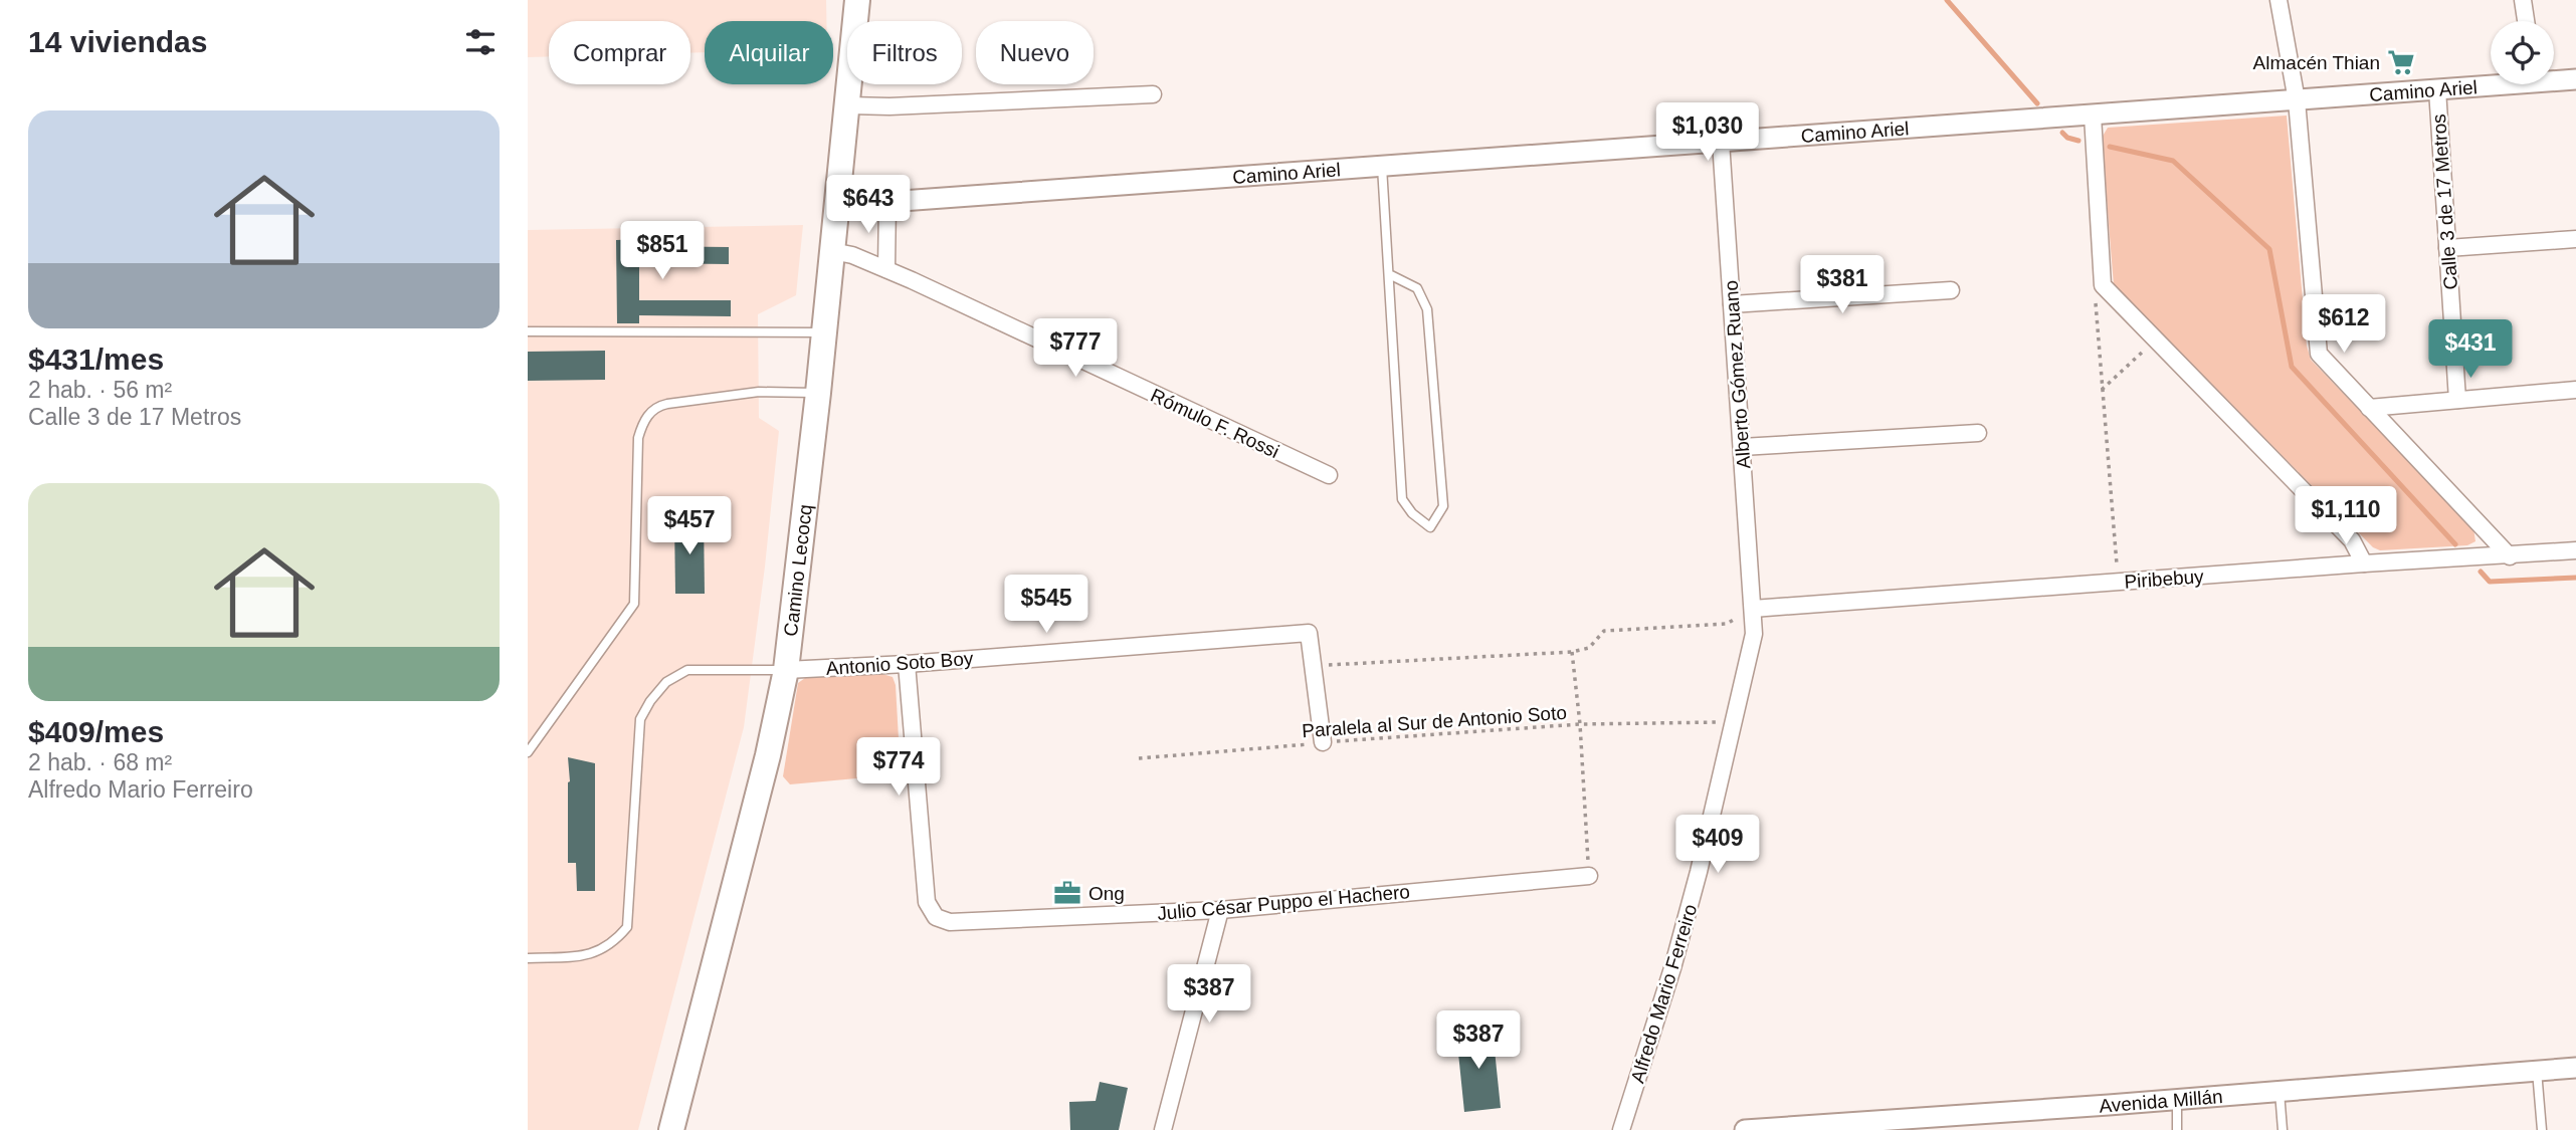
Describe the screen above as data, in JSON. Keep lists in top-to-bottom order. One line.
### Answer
{"streets":{"main road":["Camino Lecocq"],"street":["Camino Ariel","Calle 3 de 17 Metros","Alberto Gómez Ruano","Rómulo F. Rossi","Piribebuy","Antonio Soto Boy","Julio César Puppo el Hachero","Alfredo Mario Ferreiro","Avenida Millán"],"path":["Paralela al Sur de Antonio Soto"]},"crossings":[["Camino Ariel","Calle 3 de 17 Metros"],["Camino Ariel","Alberto Gómez Ruano"],["Camino Ariel","Camino Lecocq"],["Alberto Gómez Ruano","Piribebuy"],["Alberto Gómez Ruano","Alfredo Mario Ferreiro"],["Rómulo F. Rossi","Camino Lecocq"],["Camino Lecocq","Antonio Soto Boy"],["Piribebuy","Alfredo Mario Ferreiro"],["Antonio Soto Boy","Julio César Puppo el Hachero"],["Paralela al Sur de Antonio Soto","Alfredo Mario Ferreiro"]],"places":{"supermarket":["Almacén Thian"],"office":["Ong"]},"page":{"heading":"14 viviendas","chip":["Comprar","Alquilar","Filtros","Nuevo"],"list":[{"name":"$431/mes","note":"2 hab. · 56 m² · Calle 3 de 17 Metros"},{"name":"$409/mes","note":"2 hab. · 68 m² · Alfredo Mario Ferreiro"}],"price":["$1,030","$643","$851","$381","$612","$777","$431","$1,110","$457","$545","$774","$409","$387","$387"]}}
